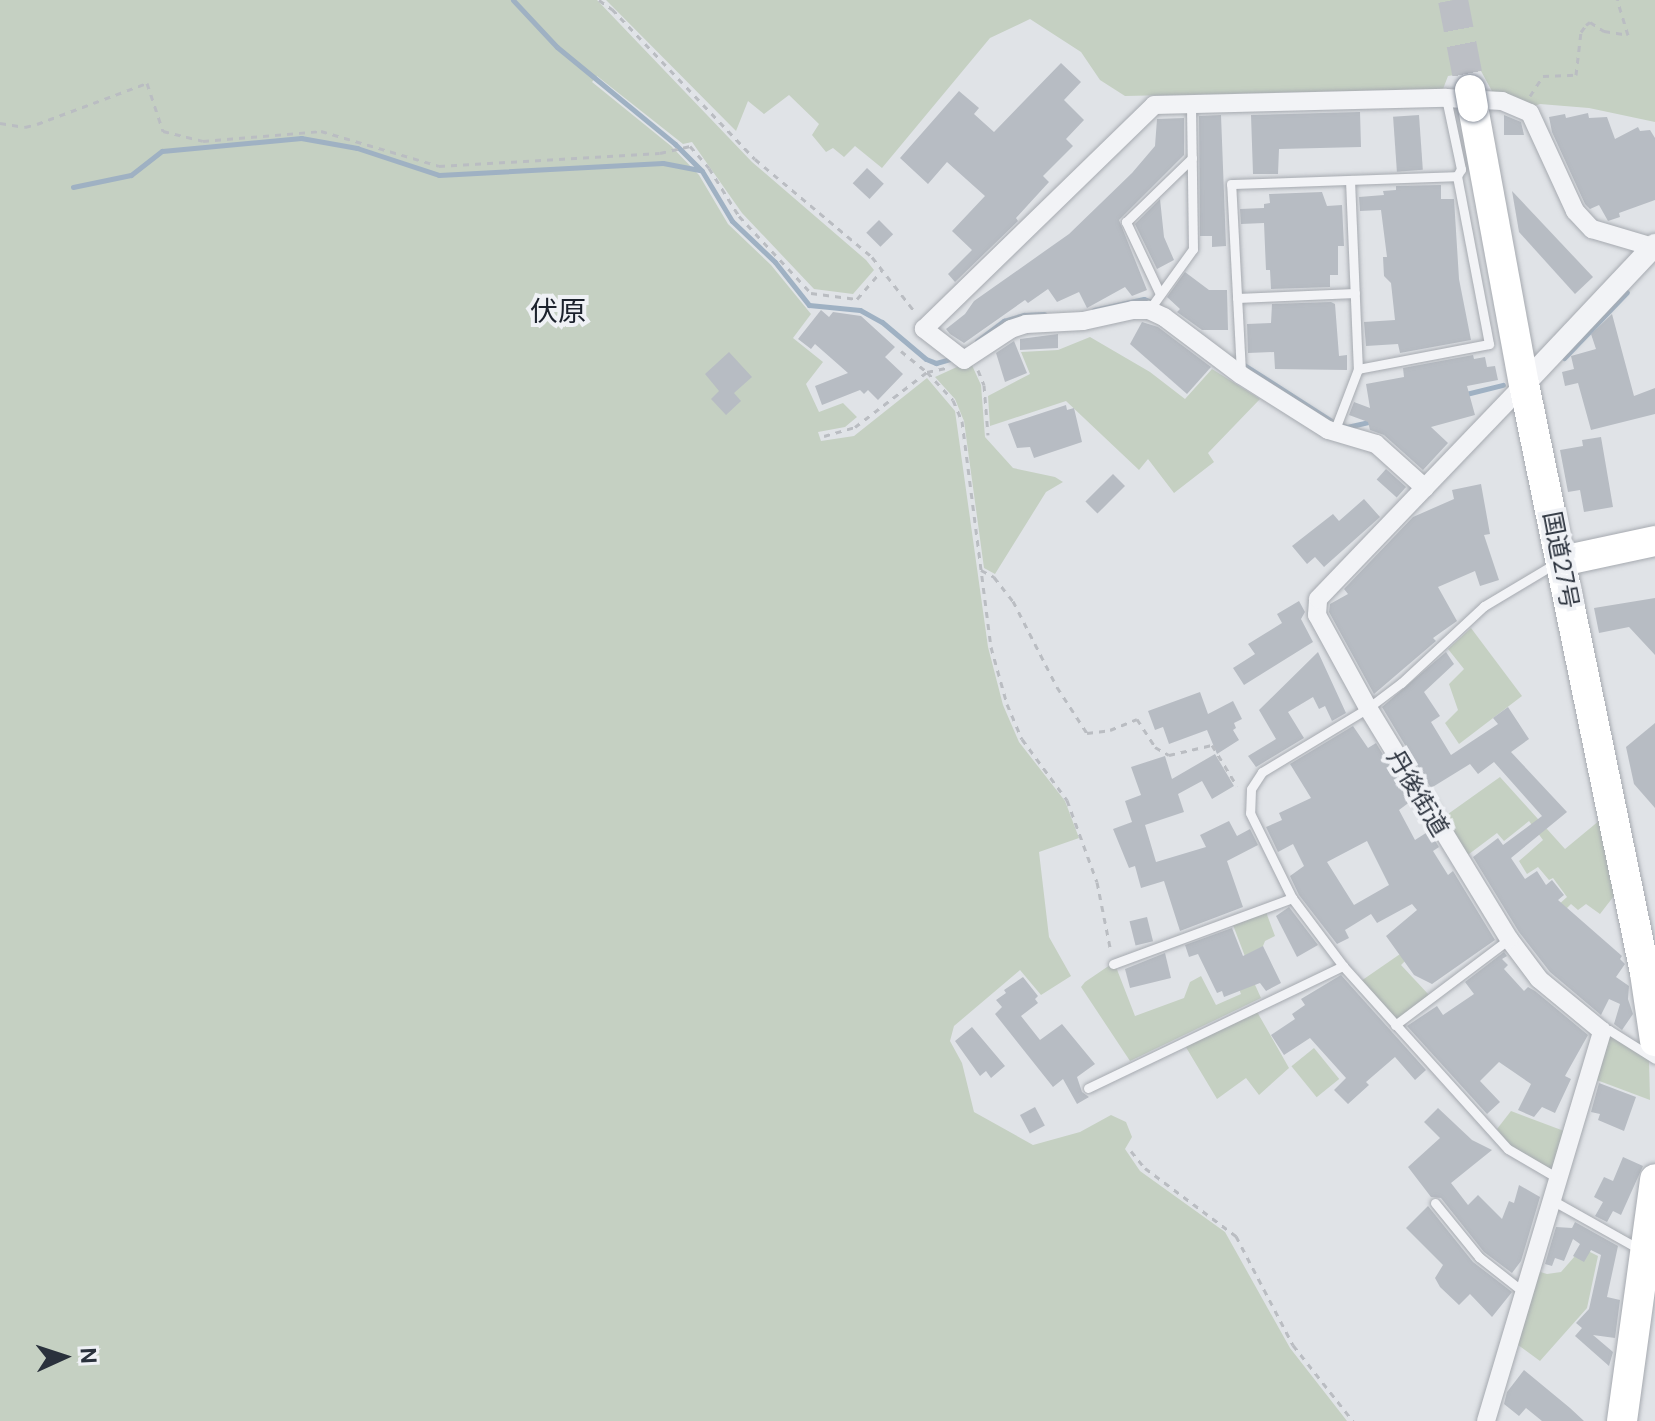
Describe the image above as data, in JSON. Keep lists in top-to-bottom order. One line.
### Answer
{"streets":{"main road":["国道27号"],"street":["丹後街道"]},"crossings":[["国道27号","丹後街道"]],"districts":["伏原"],"north":"right"}
